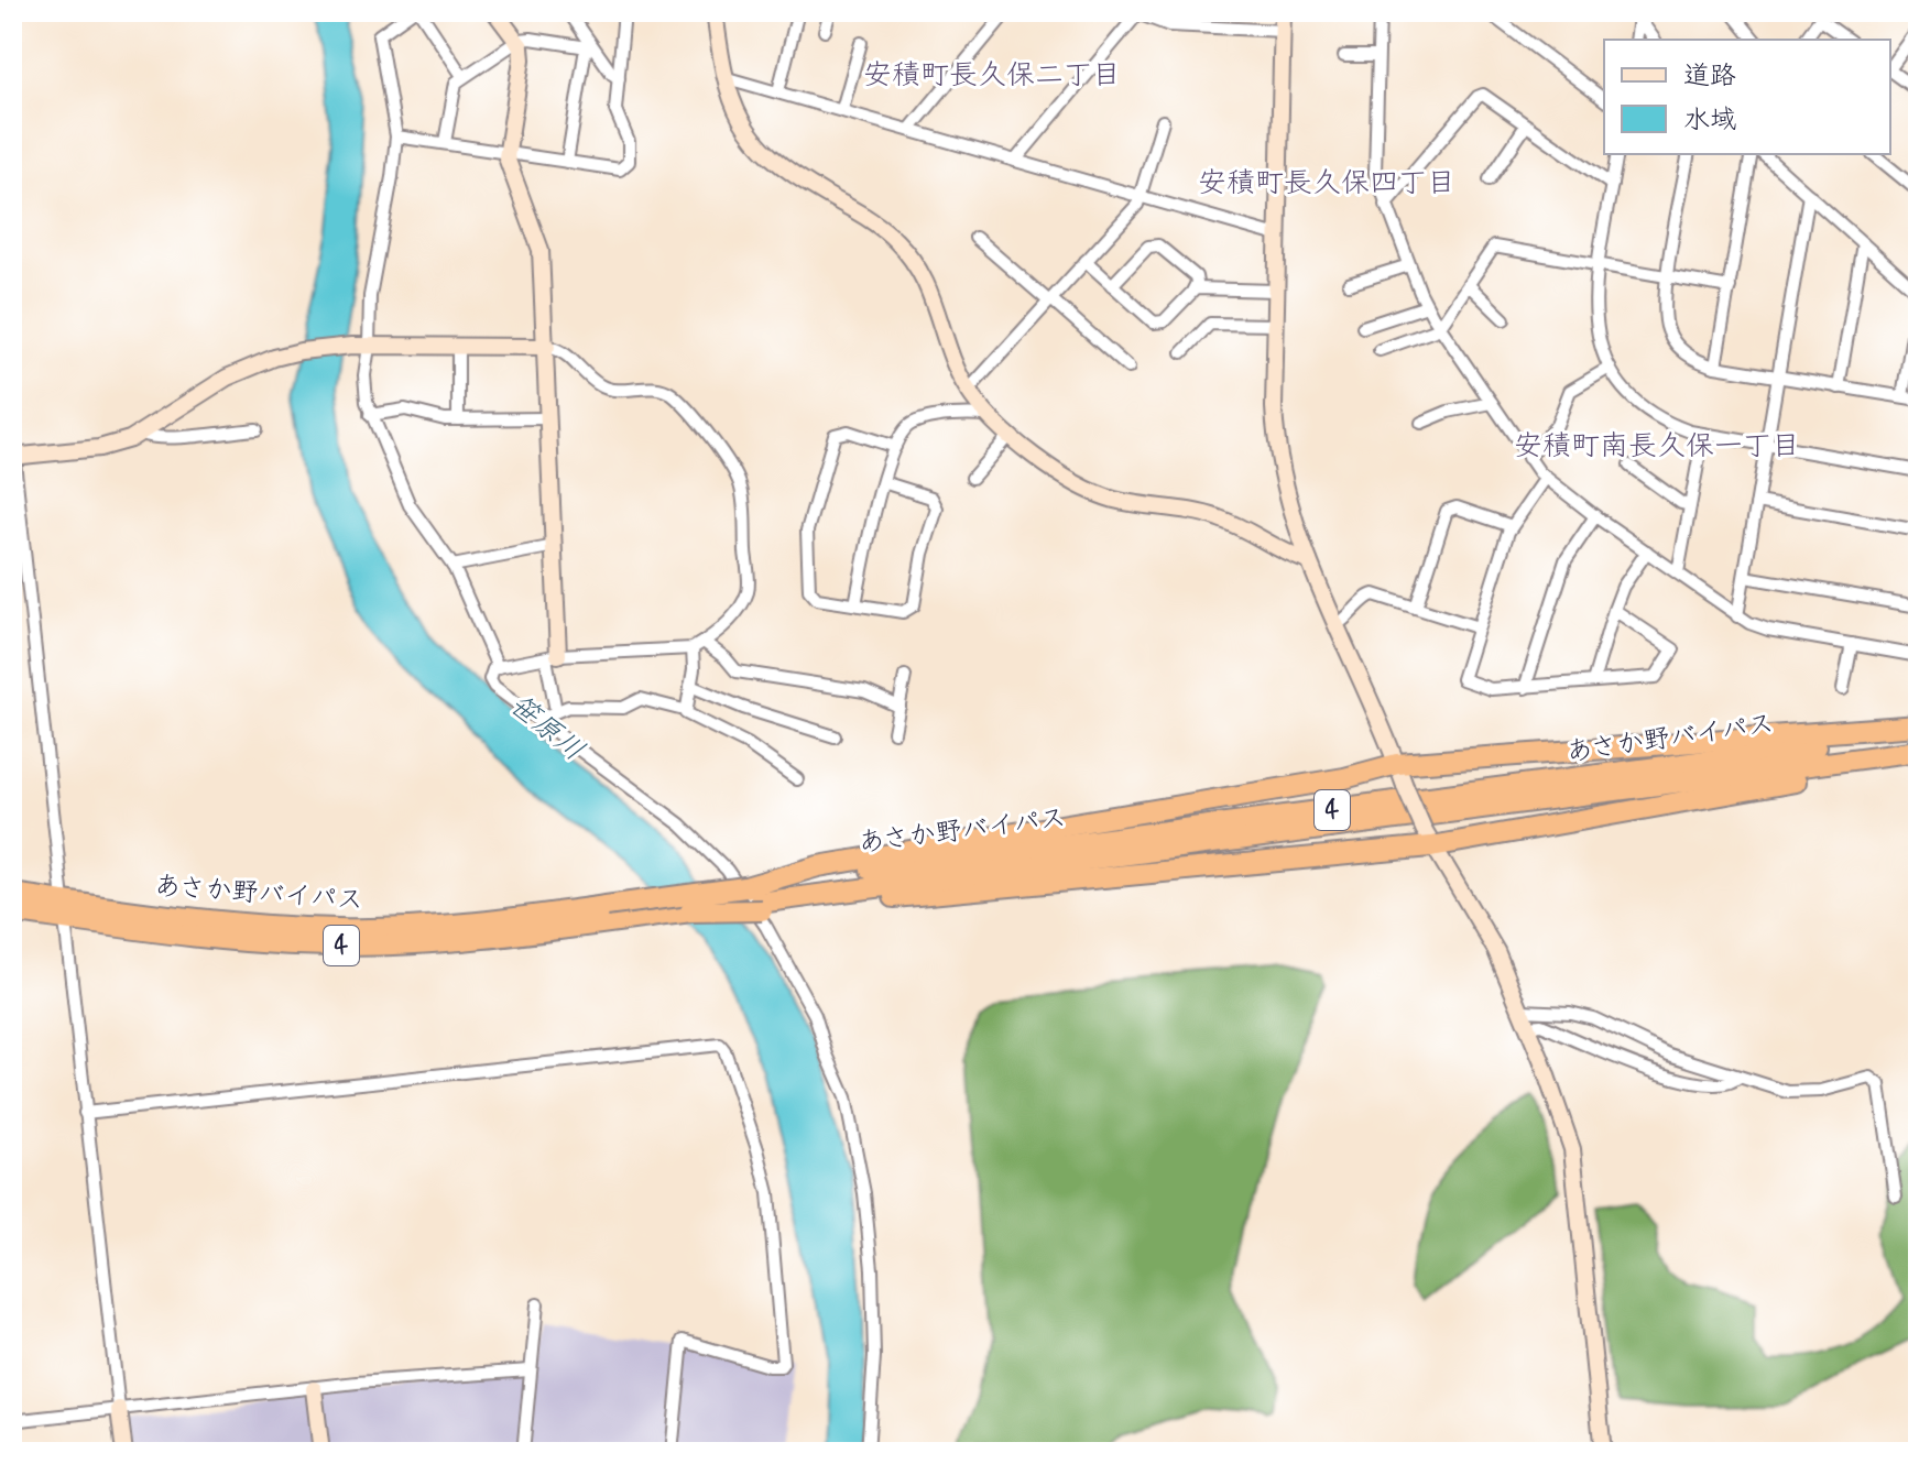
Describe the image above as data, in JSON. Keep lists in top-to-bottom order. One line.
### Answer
{"streets":{"highway":["あさか野バイパス","4"]},"districts":["安積町長久保二丁目","安積町長久保四丁目","安積町南長久保一丁目"],"water":["笹原川"],"legend":["道路","水域"]}
